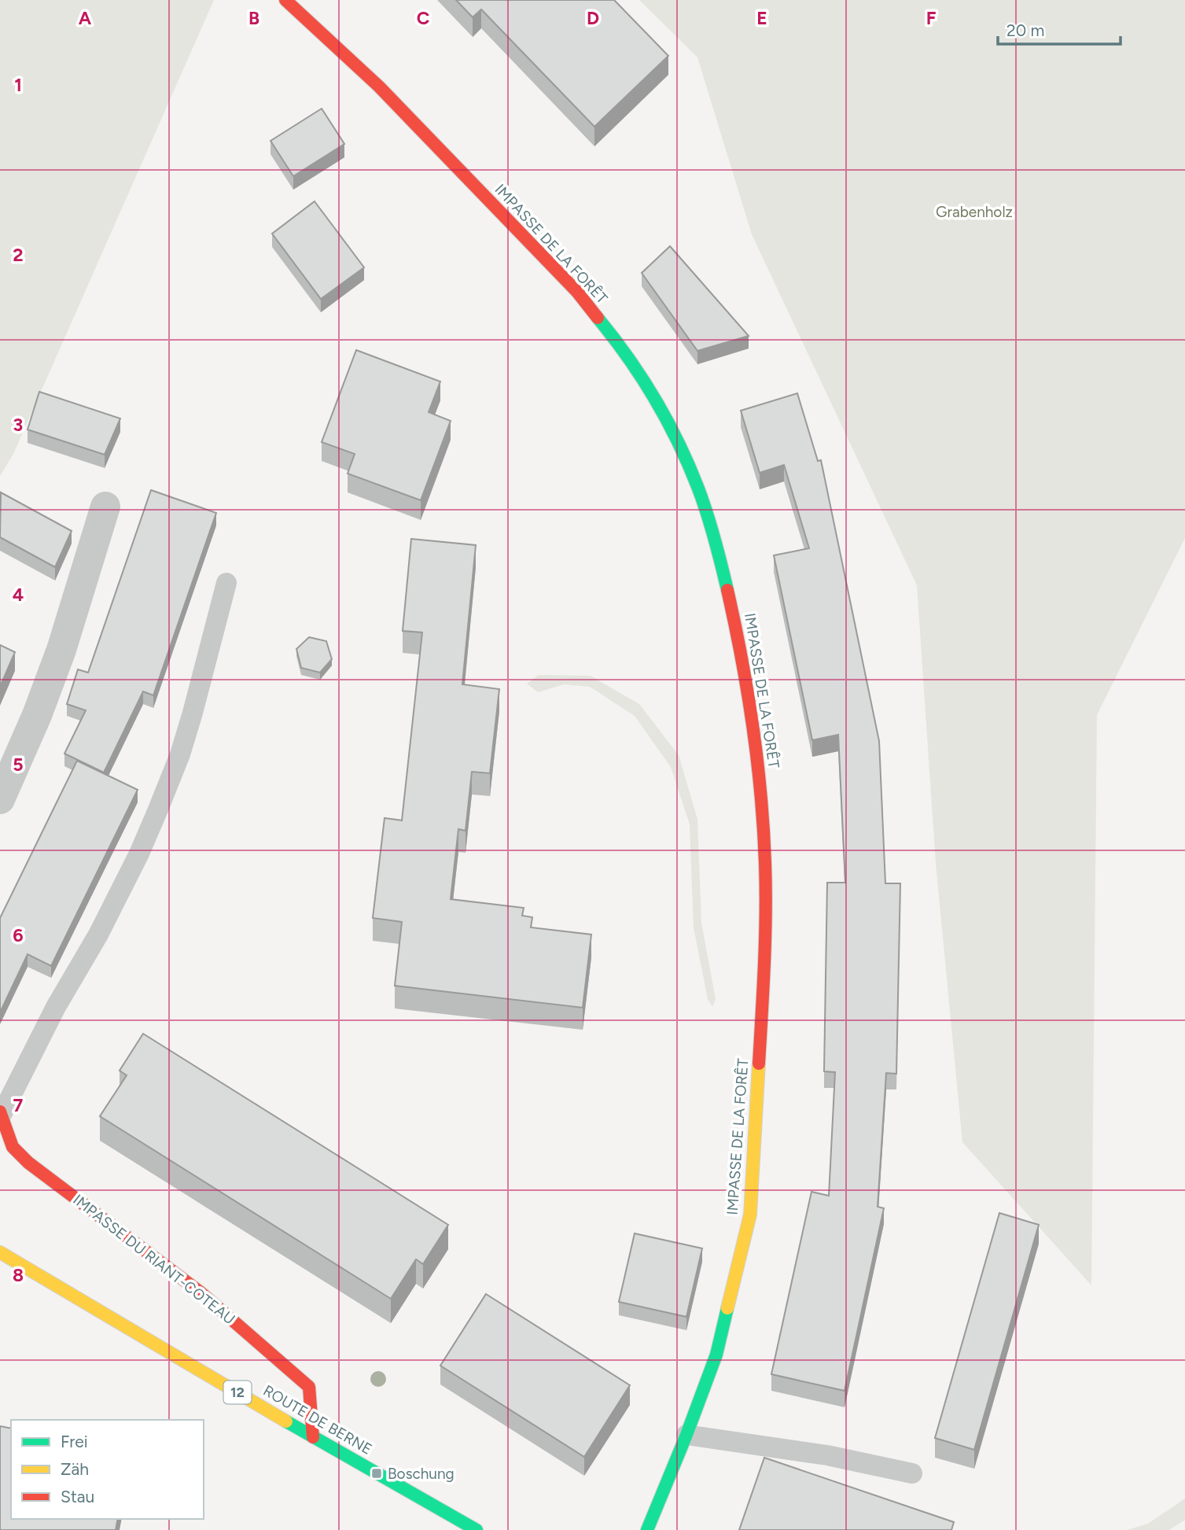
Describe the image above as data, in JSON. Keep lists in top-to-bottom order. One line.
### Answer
{"streets":{"street":["IMPASSE DE LA FORÊT","IMPASSE DU RIANT-COTEAU","12","ROUTE DE BERNE"]},"crossings":[["IMPASSE DU RIANT-COTEAU","ROUTE DE BERNE"]],"parks":["Grabenholz"],"places":{"transit":["Boschung"]},"legend":["Frei","Zäh","Stau"],"scale_bar":"20 m","grid":{"columns":["A","B","C","D","E","F"],"rows":["1","2","3","4","5","6","7","8"]}}
